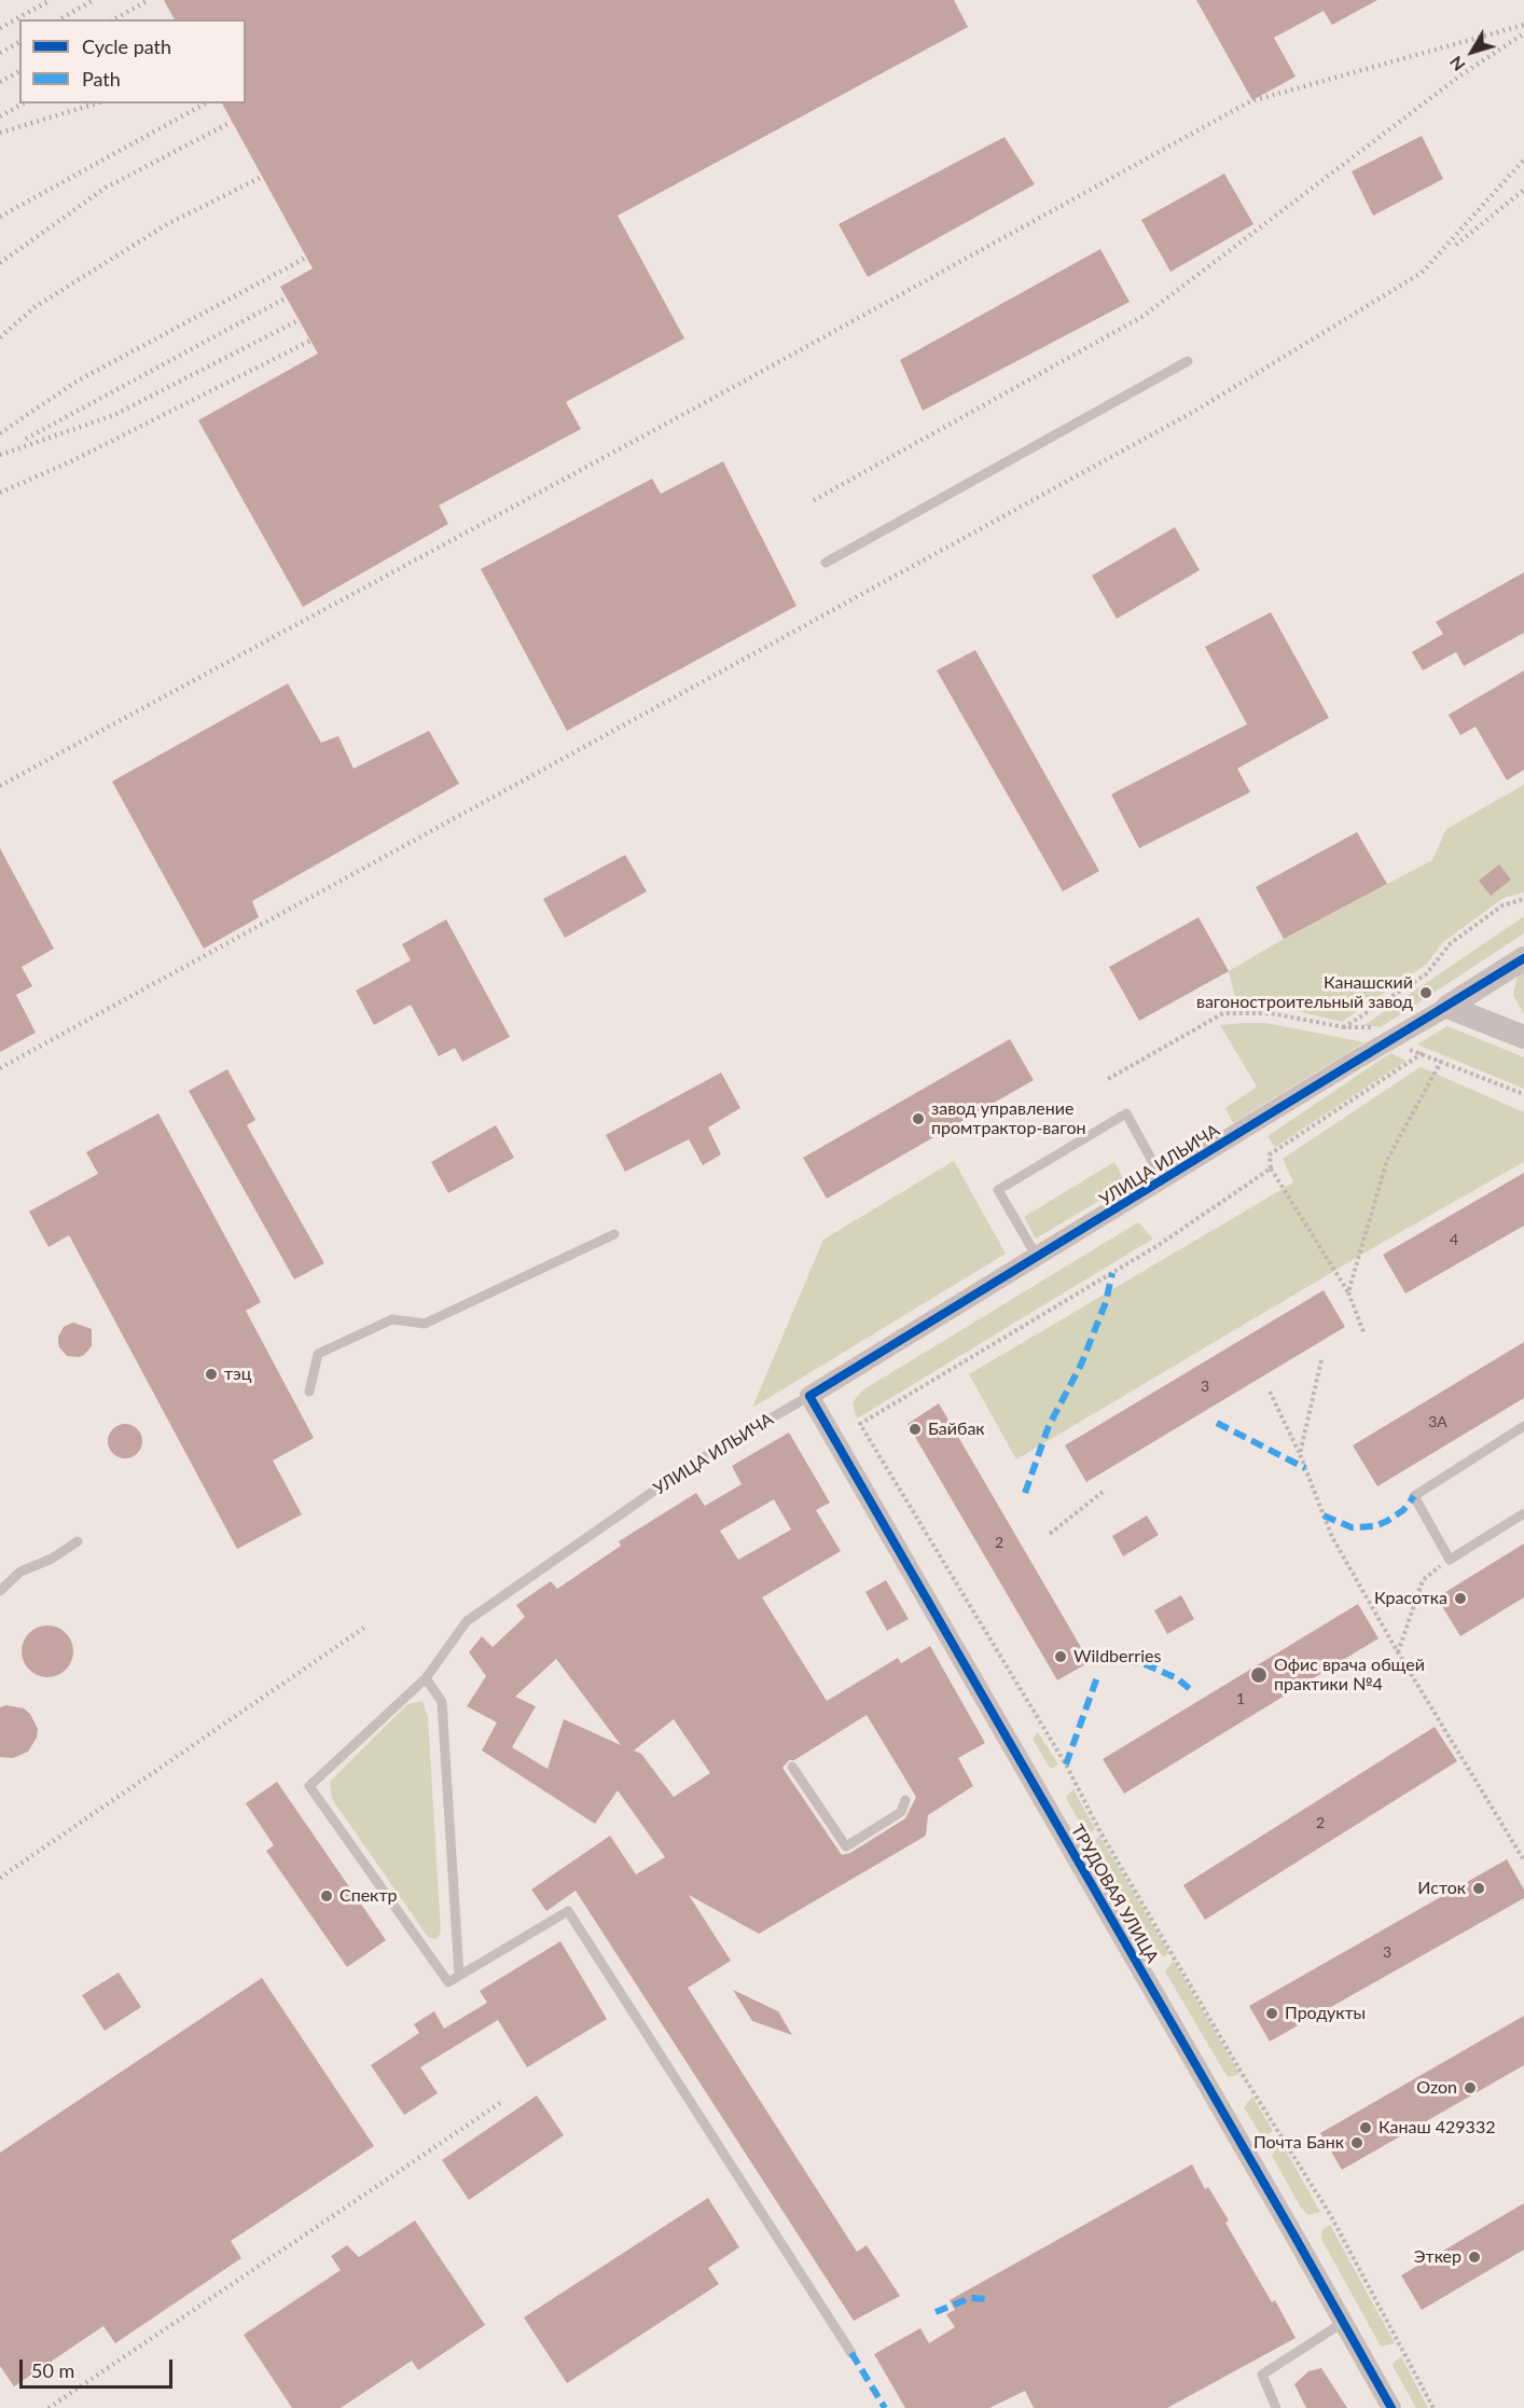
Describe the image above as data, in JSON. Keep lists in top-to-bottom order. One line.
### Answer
{"streets":{"street":["УЛИЦА ИЛЬИЧА","ТРУДОВАЯ УЛИЦА"]},"crossings":[["УЛИЦА ИЛЬИЧА","ТРУДОВАЯ УЛИЦА"]],"places":["Канашский вагоностроительный завод","завод управление промтрактор-вагон","тэц","Байбак","Красотка","Wildberries","Офис врача общей практики №4","Исток","Спектр","Продукты","Ozon","Канаш 429332","Почта Банк","Эткер"],"house_numbers":["4","3","3А","2","1","2","3"],"legend":["Cycle path","Path"],"scale_bar":"50 m","north":"bottom left"}
